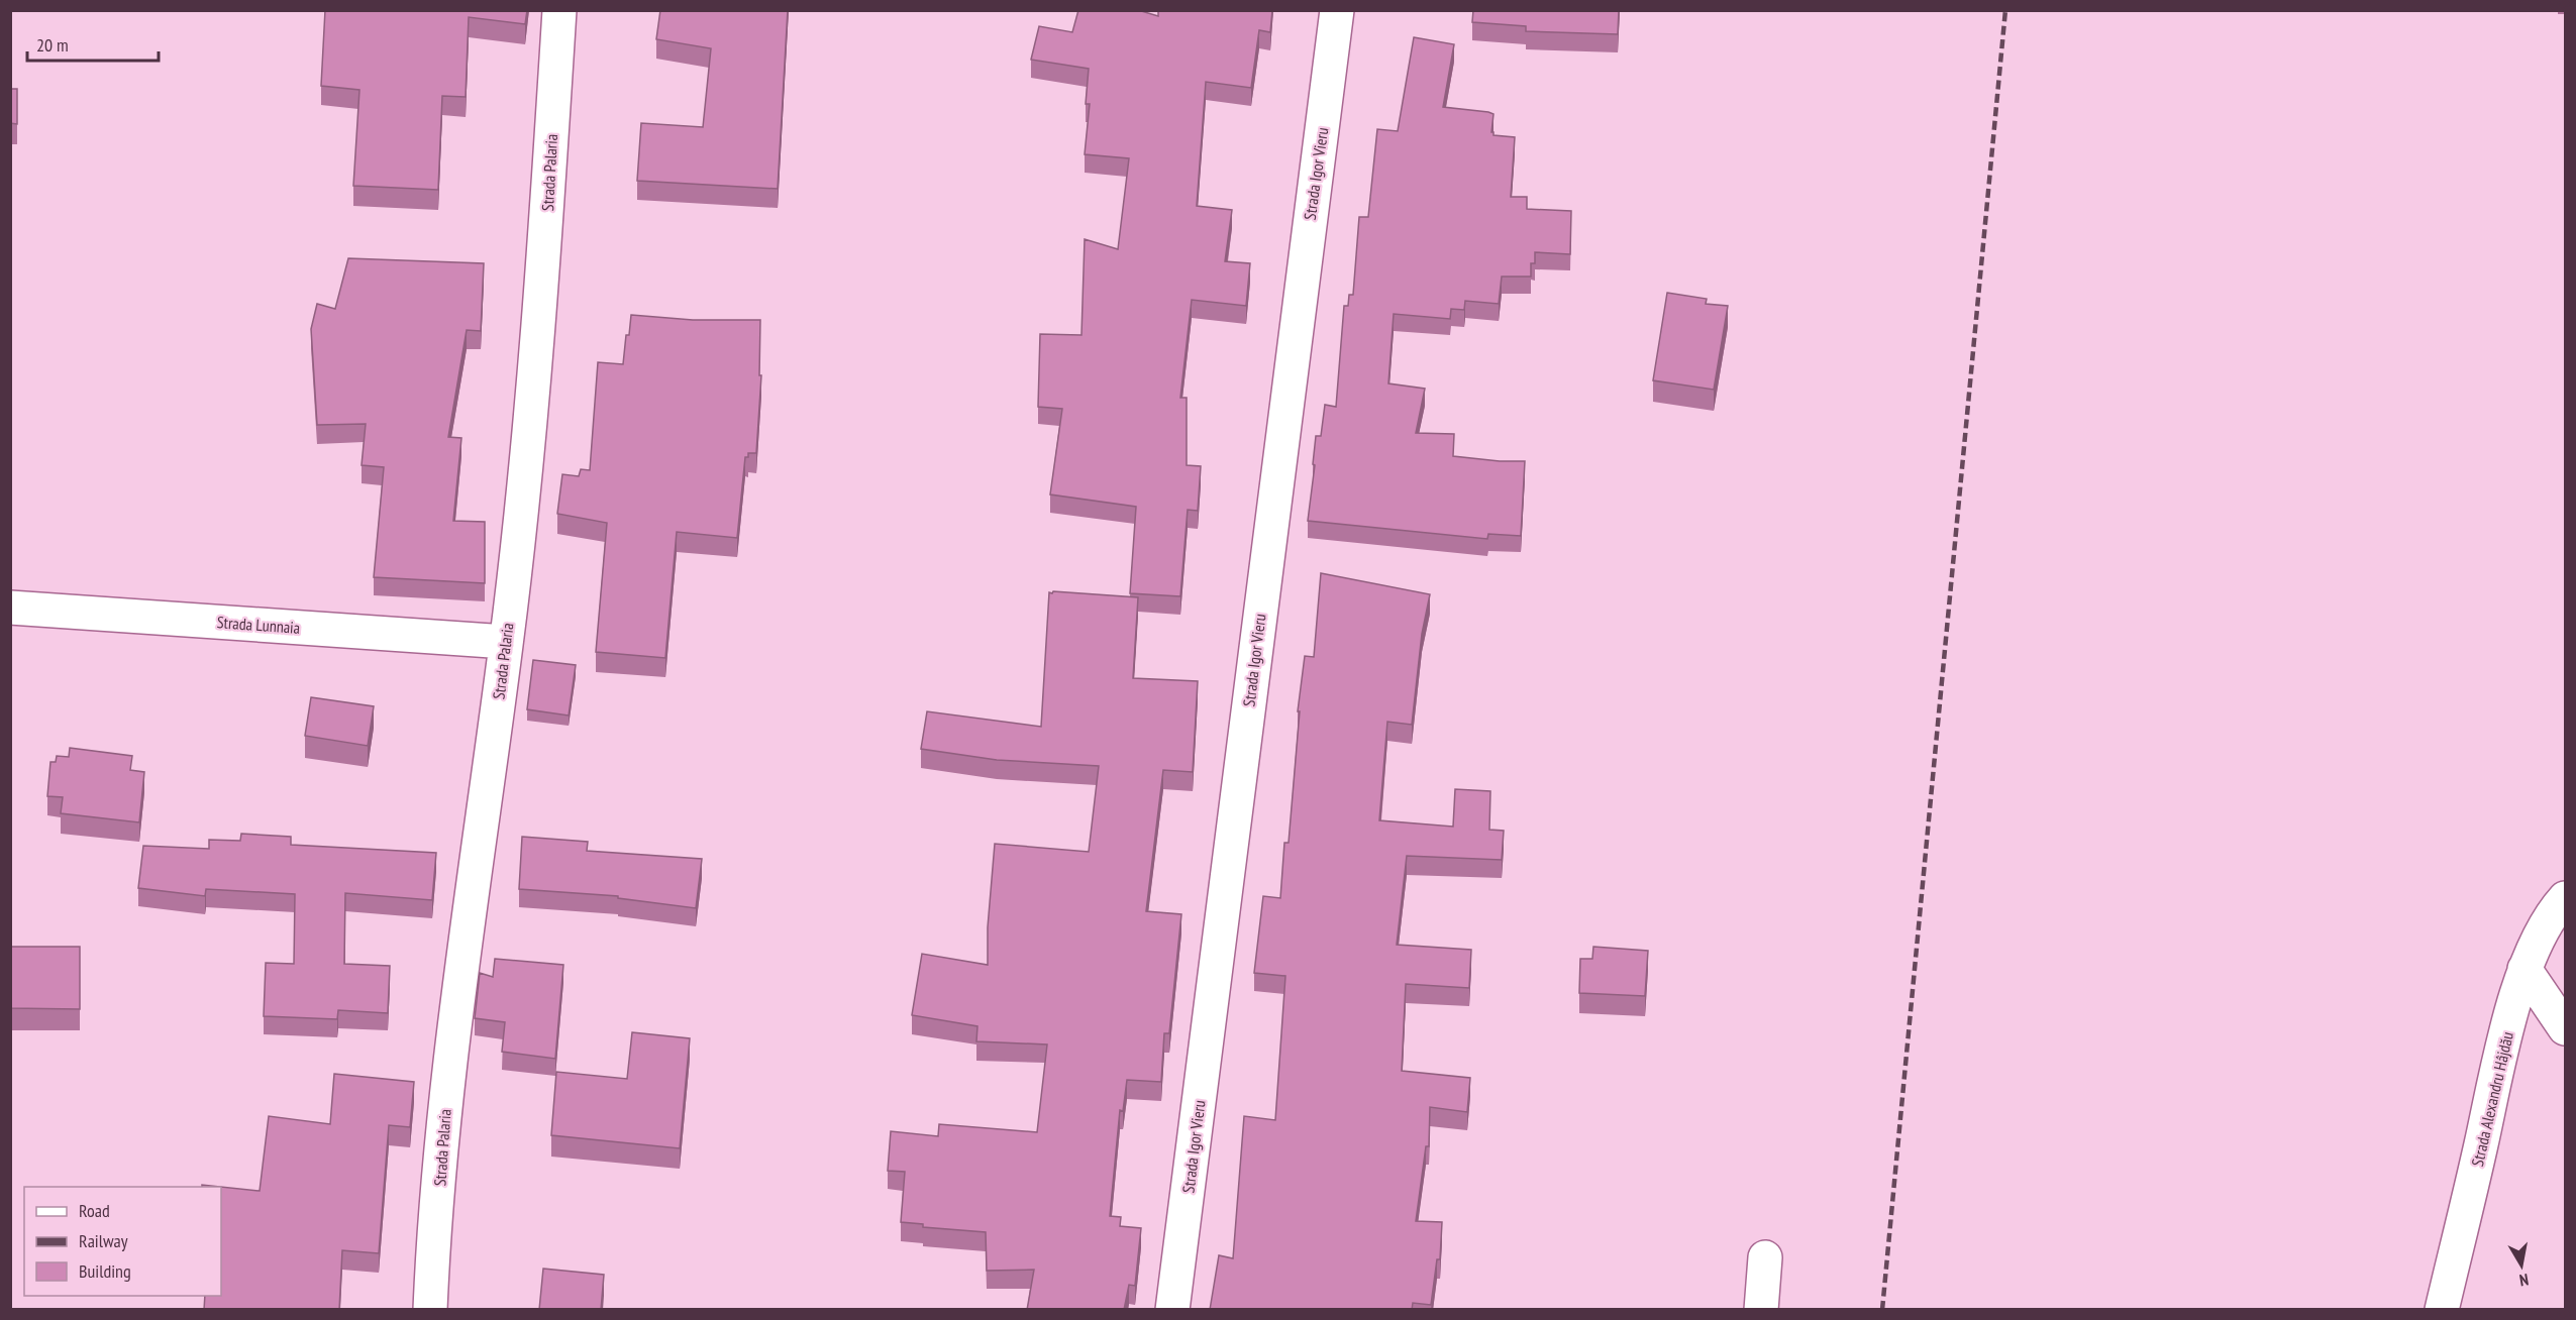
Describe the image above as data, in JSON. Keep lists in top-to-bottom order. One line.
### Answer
{"streets":{"street":["Strada Palaria","Strada Igor Vieru","Strada Lunnaia","Strada Alexandru Hâjdău"]},"crossings":[["Strada Palaria","Strada Lunnaia"]],"legend":["Road","Railway","Building"],"scale_bar":"20 m","north":"bottom"}
